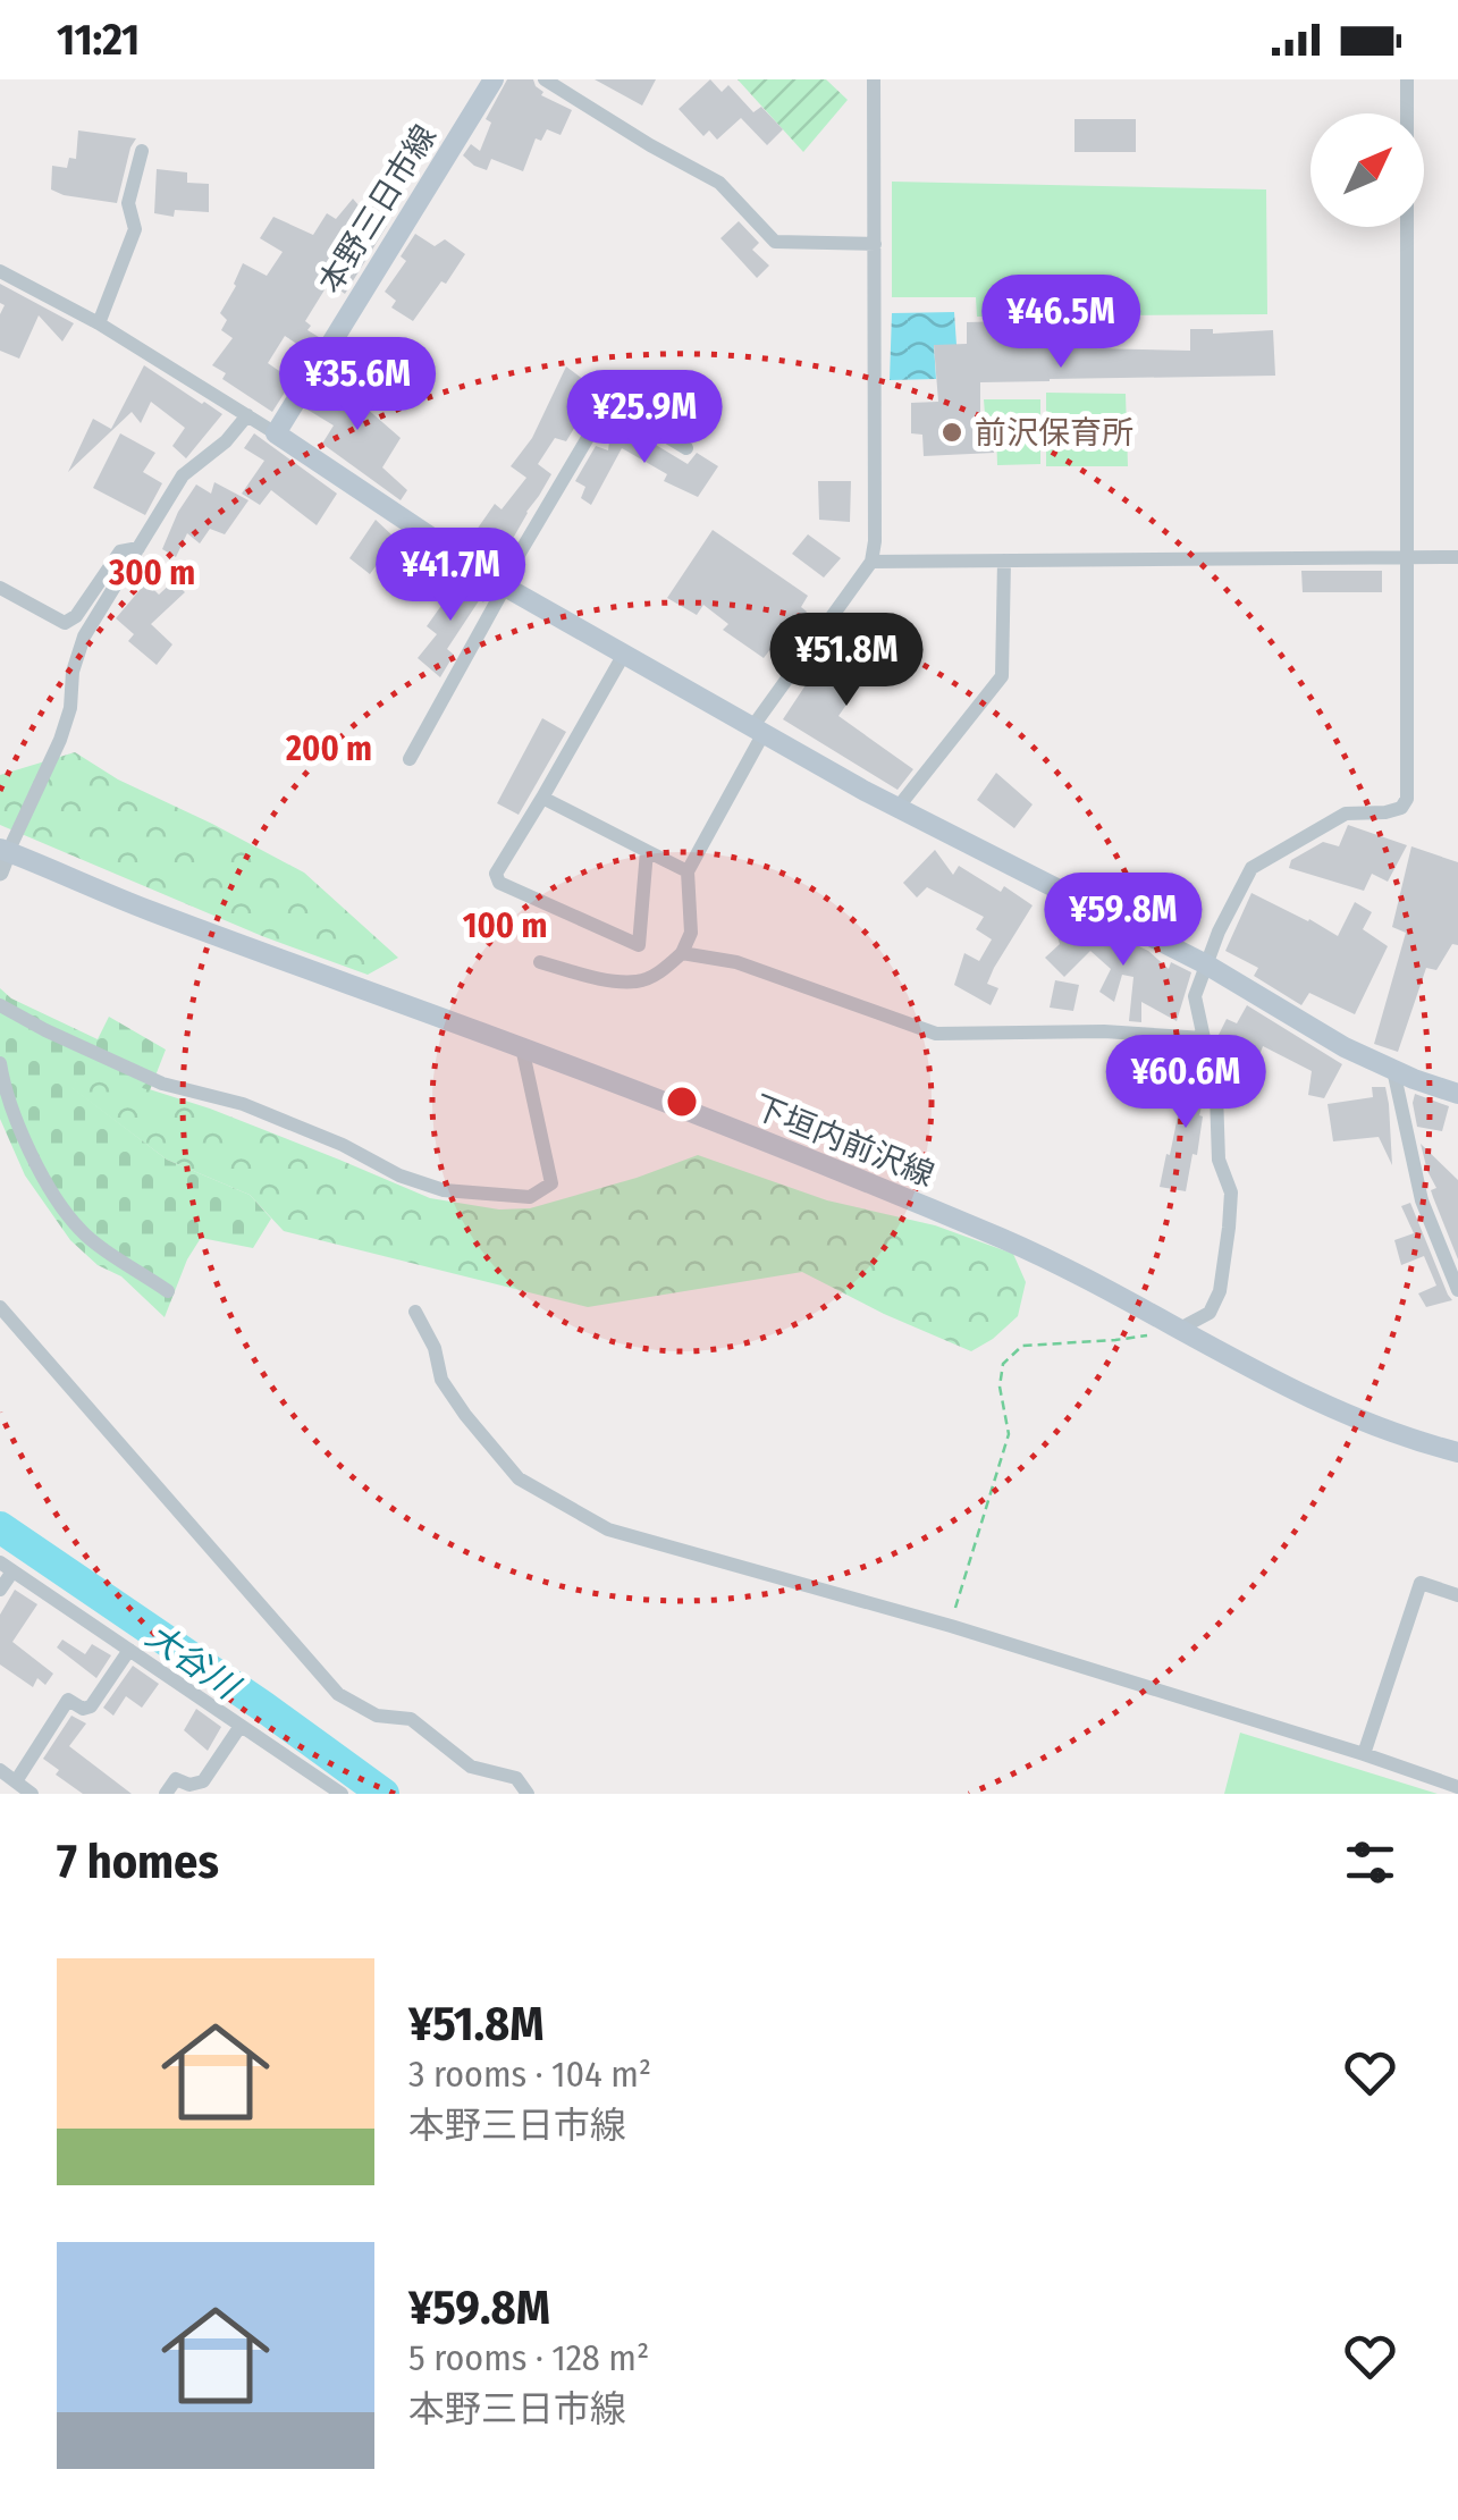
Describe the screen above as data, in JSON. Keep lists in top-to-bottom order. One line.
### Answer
{"streets":{"main road":["本野三日市線","下垣内前沢線"]},"water":["大谷川"],"places":["前沢保育所"],"north":"top right","page":{"status":"11:21","price":["¥46.5M","¥35.6M","¥25.9M","¥41.7M","¥51.8M","¥59.8M","¥60.6M"],"heading":"7 homes","list":[{"name":"¥51.8M","note":"3 rooms · 104 m² · 本野三日市線"},{"name":"¥59.8M","note":"5 rooms · 128 m² · 本野三日市線"}]},"rings":["300 m","200 m","100 m"]}
